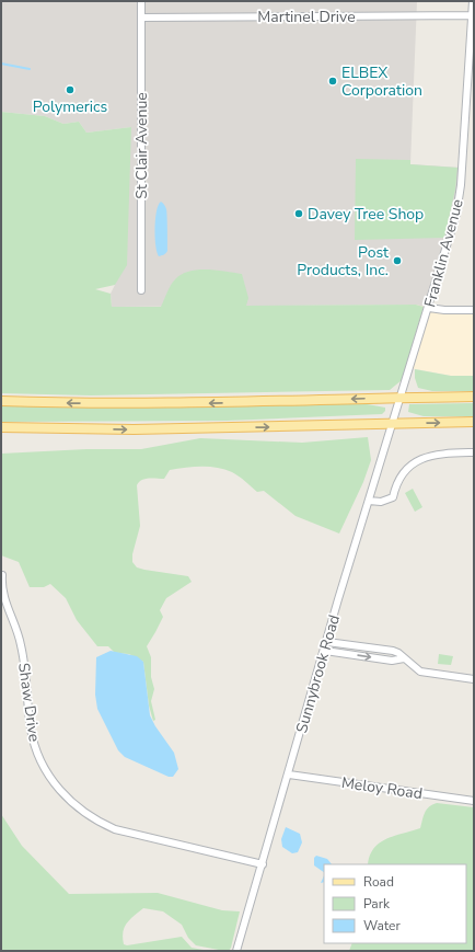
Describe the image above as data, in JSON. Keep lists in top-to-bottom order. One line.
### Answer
{"streets":{"street":["Martinel Drive","St Clair Avenue","Franklin Avenue","Sunnybrook Road","Shaw Drive","Meloy Road"]},"crossings":[["Martinel Drive","St Clair Avenue"],["Martinel Drive","Franklin Avenue"],["Franklin Avenue","Sunnybrook Road"],["Sunnybrook Road","Shaw Drive"],["Sunnybrook Road","Meloy Road"]],"places":["ELBEX Corporation","Polymerics","Davey Tree Shop","Post Products, Inc."],"legend":["Road","Park","Water"]}
